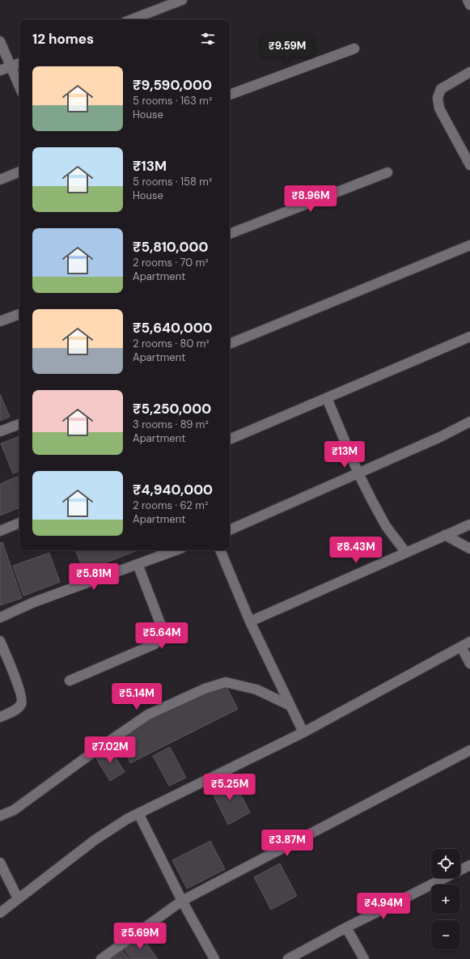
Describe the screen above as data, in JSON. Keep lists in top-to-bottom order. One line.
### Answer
{"page":{"heading":"12 homes","price":["₹9.59M","₹8.96M","₹13M","₹8.43M","₹5.81M","₹5.64M","₹5.14M","₹7.02M","₹5.25M","₹3.87M","₹4.94M","₹5.69M"],"list":[{"name":"₹9,590,000","note":"5 rooms · 163 m² · House"},{"name":"₹13M","note":"5 rooms · 158 m² · House"},{"name":"₹5,810,000","note":"2 rooms · 70 m² · Apartment"},{"name":"₹5,640,000","note":"2 rooms · 80 m² · Apartment"},{"name":"₹5,250,000","note":"3 rooms · 89 m² · Apartment"},{"name":"₹4,940,000","note":"2 rooms · 62 m² · Apartment"}],"map_buttons":["+","−"]}}
